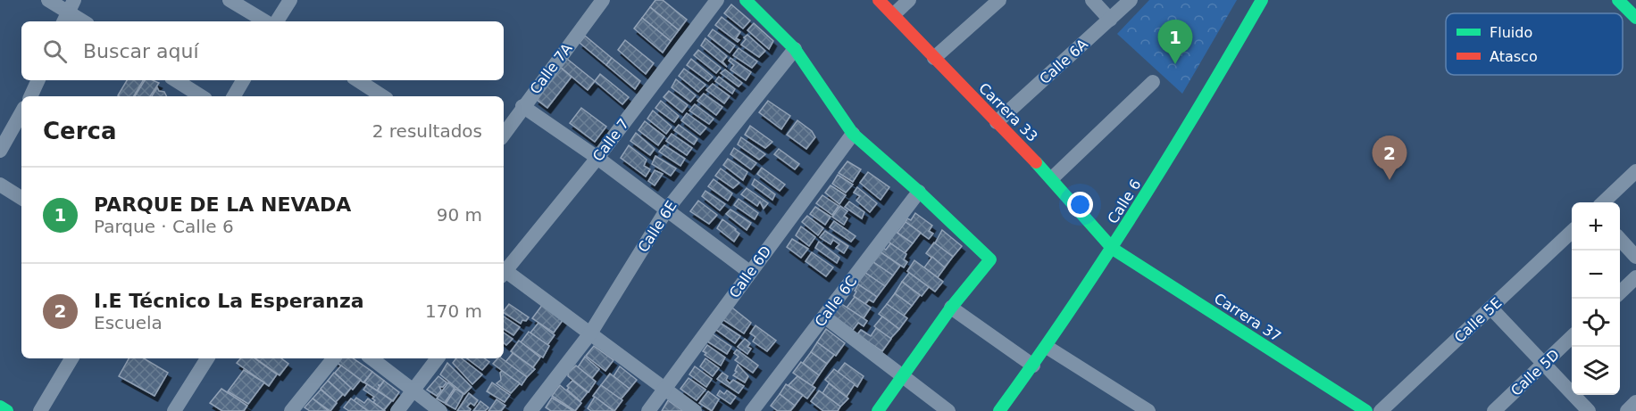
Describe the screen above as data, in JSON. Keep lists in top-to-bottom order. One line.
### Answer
{"streets":{"street":["Calle 6A","Calle 7A","Carrera 33","Calle 7","Calle 6","Calle 6E","Calle 6D","Calle 6C","Carrera 37","Calle 5E","Calle 5D"]},"crossings":[["Calle 6A","Carrera 33"],["Carrera 33","Calle 6"],["Carrera 33","Carrera 37"],["Calle 6","Carrera 37"]],"legend":["Fluido","Atasco"],"page":{"pins":["1","2"],"search":"Buscar aquí","heading":["Cerca","2 resultados"],"list":[{"mark":"1","name":"PARQUE DE LA NEVADA","note":"Parque · Calle 6","value":"90 m"},{"mark":"2","name":"I.E Técnico La Esperanza","note":"Escuela","value":"170 m"}],"map_buttons":["+","−"]}}
